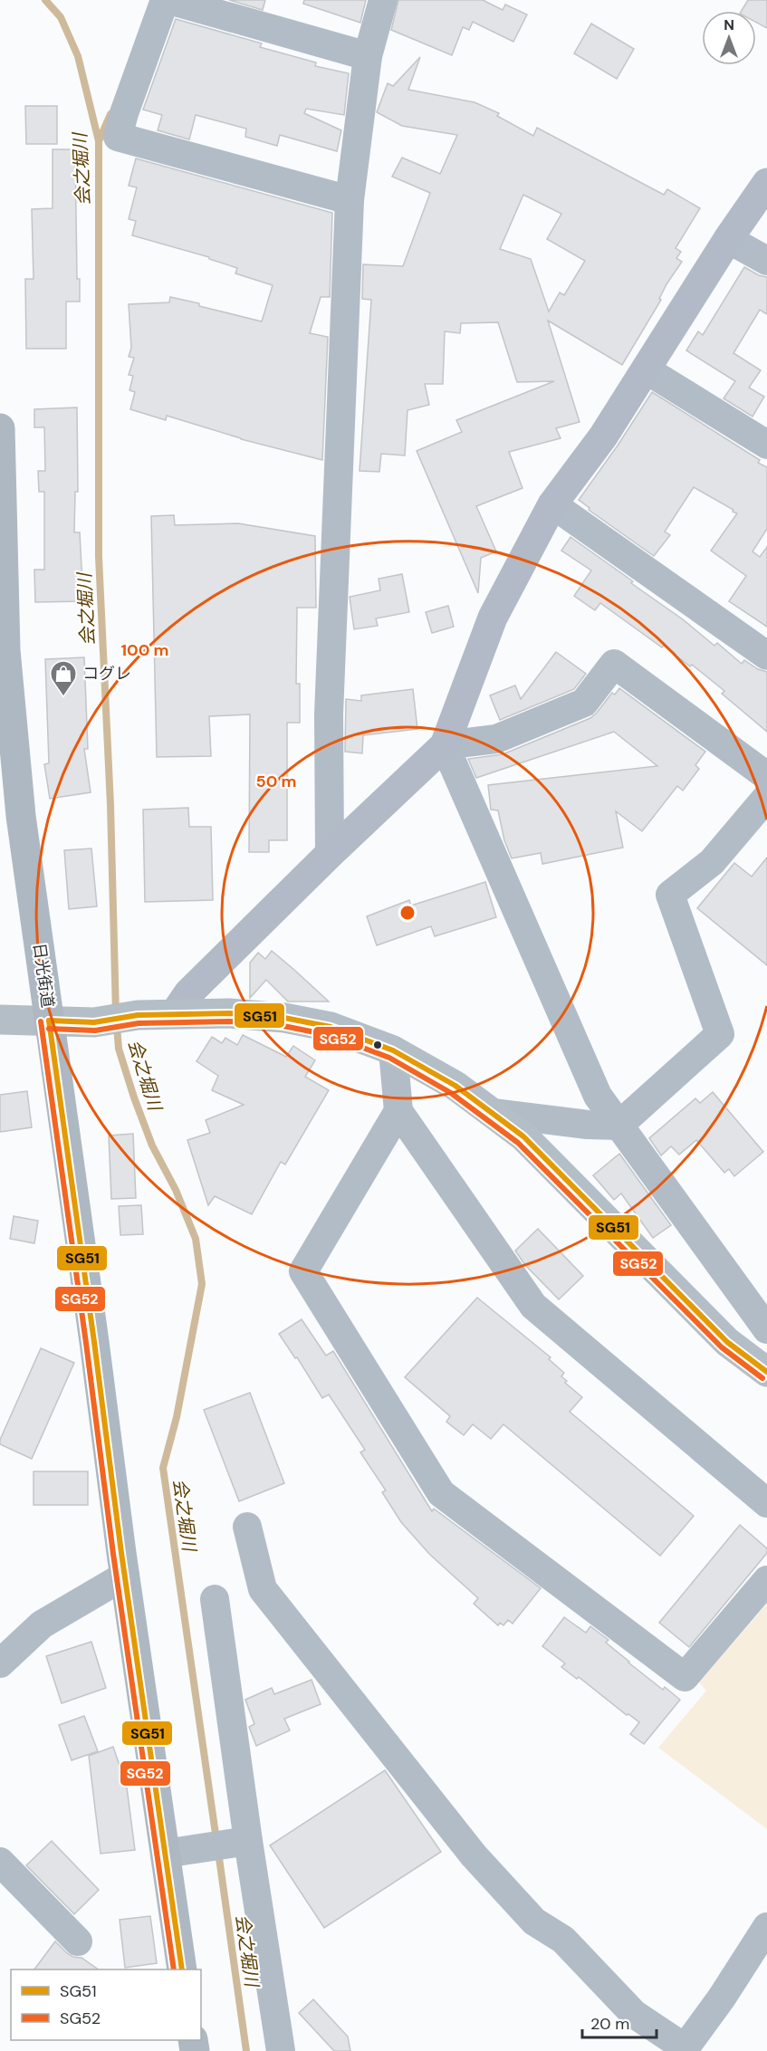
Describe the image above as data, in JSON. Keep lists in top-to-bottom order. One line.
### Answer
{"streets":{"highway":["日光街道"]},"water":["会之堀川"],"places":{"shop":["コグレ"]},"lines":["transit line SG51","transit line SG52"],"legend":["SG51","SG52"],"scale_bar":"20 m","north":"top","rings":["100 m","50 m"]}
